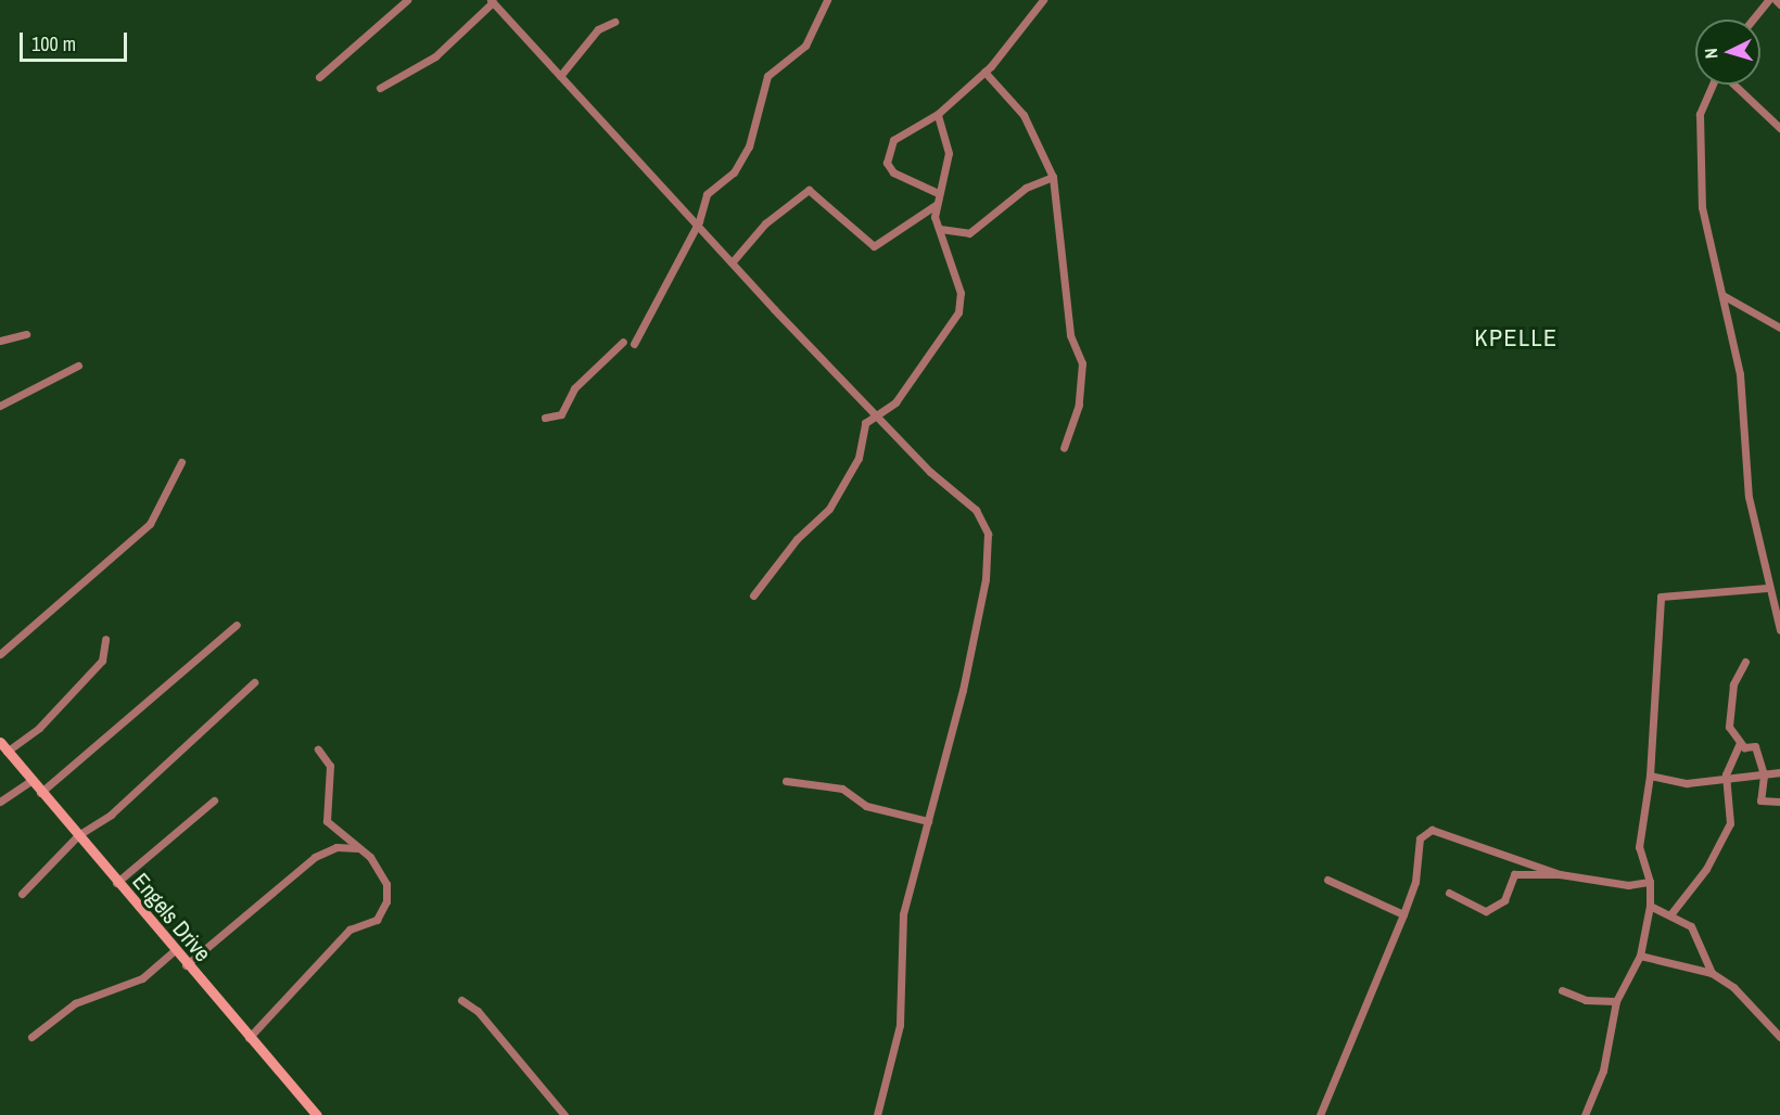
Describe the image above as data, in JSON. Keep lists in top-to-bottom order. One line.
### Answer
{"streets":{"street":["Engels Drive"]},"districts":["KPELLE"],"scale_bar":"100 m","north":"left"}
